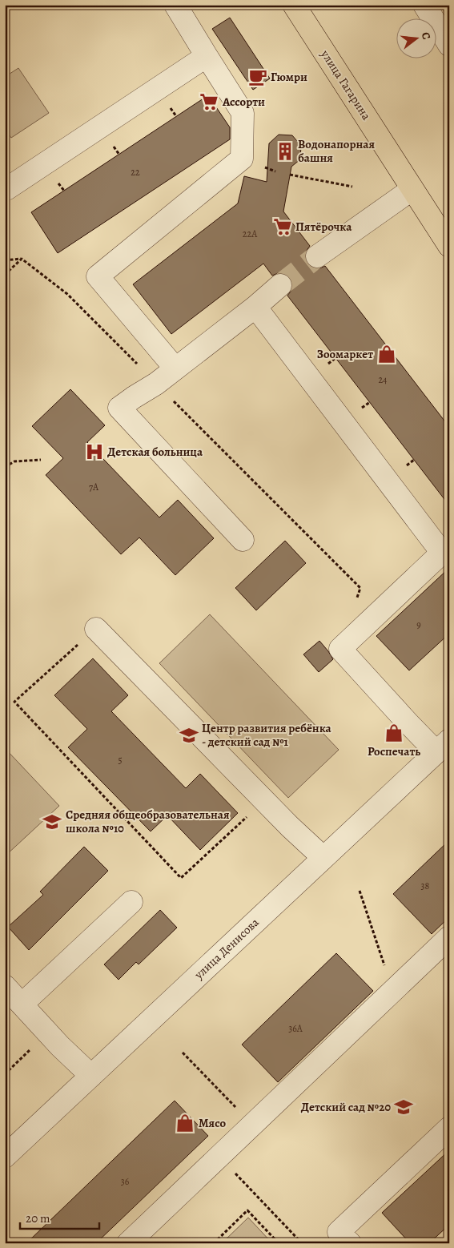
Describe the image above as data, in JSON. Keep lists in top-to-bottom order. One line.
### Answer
{"streets":{"main road":["улица Гагарина"],"street":["улица Денисова"]},"places":{"cafe":["Гюмри"],"supermarket":["Ассорти","Пятёрочка"],"building":["Водонапорная башня"],"shop":["Зоомаркет","Роспечать","Мясо"],"hospital":["Детская больница"],"school or university":["Центр развития ребёнка - детский сад №1","Средняя общеобразовательная школа №10","Детский сад №20"]},"house_numbers":["22","22А","24","7А","9","5","38","36А","36"],"scale_bar":"20 m","north":"right"}
